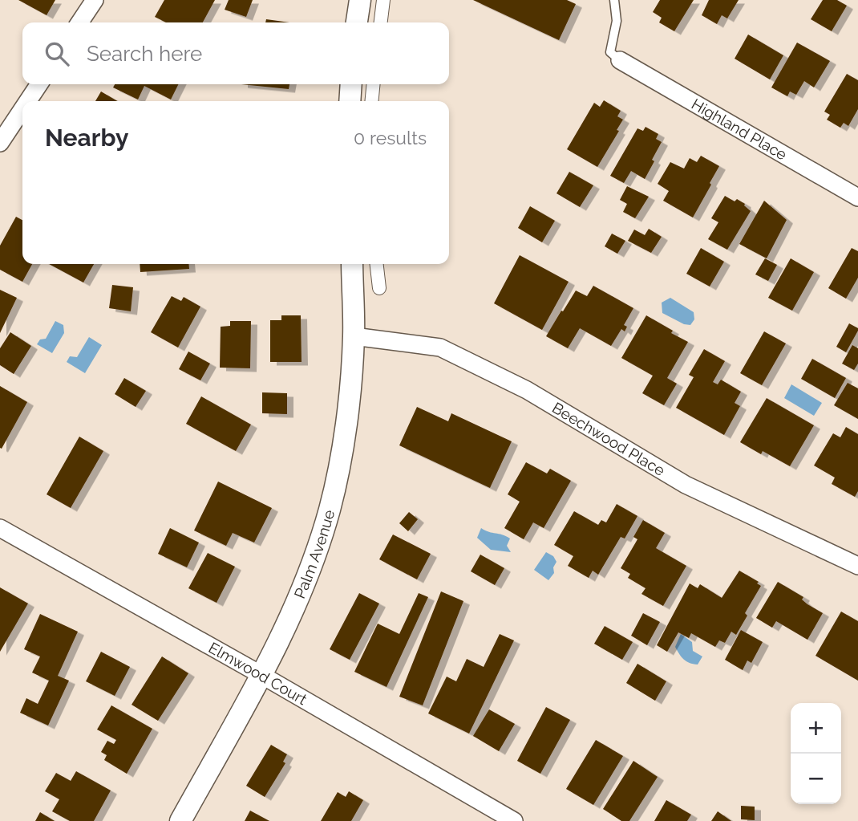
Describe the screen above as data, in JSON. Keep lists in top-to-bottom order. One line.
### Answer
{"streets":{"street":["Highland Place","Beechwood Place","Palm Avenue","Elmwood Court"]},"crossings":[["Beechwood Place","Palm Avenue"],["Palm Avenue","Elmwood Court"]],"page":{"search":"Search here","heading":["Nearby","0 results"],"map_buttons":["+","−"]}}
